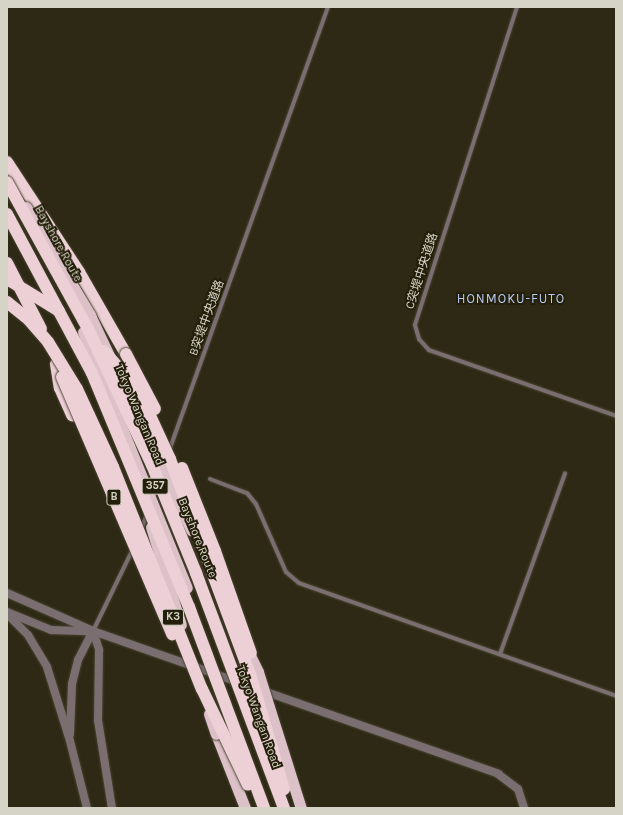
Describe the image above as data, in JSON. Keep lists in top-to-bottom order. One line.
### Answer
{"streets":{"highway":["Bayshore Route","Tokyo Wangan Road","357","B","K3"],"lane":["C突堤中央道路","B突堤中央道路"]},"districts":["HONMOKU-FUTO"]}
